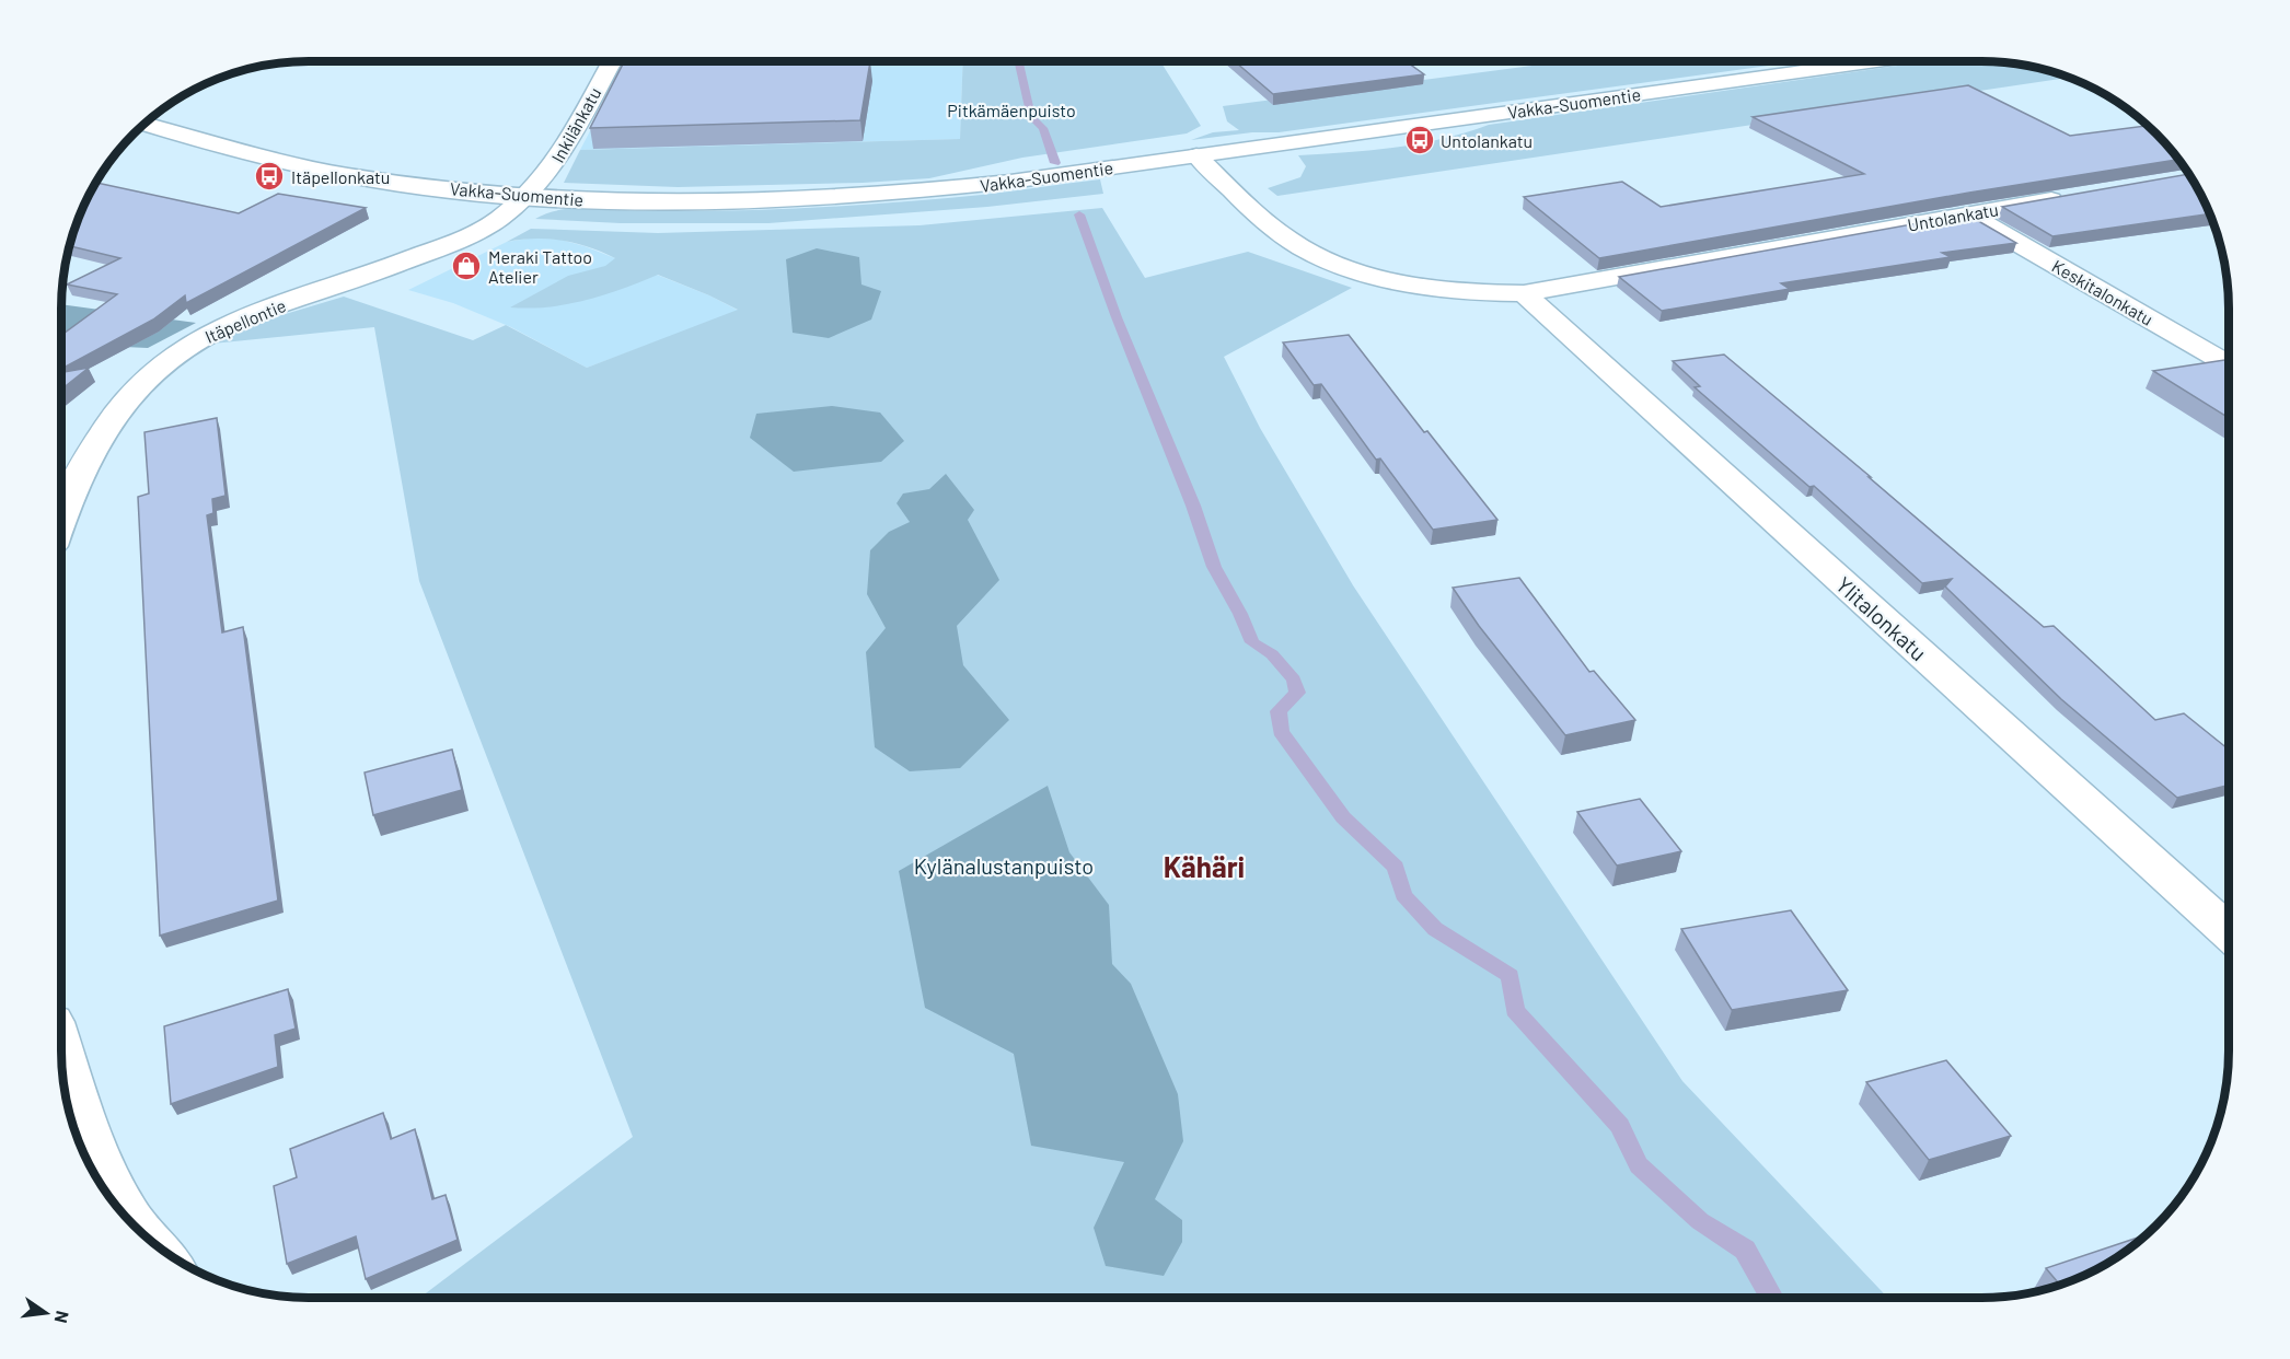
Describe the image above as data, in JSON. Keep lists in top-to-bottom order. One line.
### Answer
{"streets":{"street":["Vakka-Suomentie","Inkilänkatu","Untolankatu","Keskitalonkatu","Itäpellontie","Ylitalonkatu"]},"crossings":[["Vakka-Suomentie","Inkilänkatu"],["Vakka-Suomentie","Untolankatu"],["Vakka-Suomentie","Itäpellontie"],["Inkilänkatu","Itäpellontie"],["Untolankatu","Keskitalonkatu"],["Untolankatu","Ylitalonkatu"]],"districts":["Kähäri"],"parks":["Pitkämäenpuisto","Kylänalustanpuisto"],"places":{"bus stop":["Untolankatu","Itäpellonkatu"],"shop":["Meraki Tattoo Atelier"]},"north":"right"}
